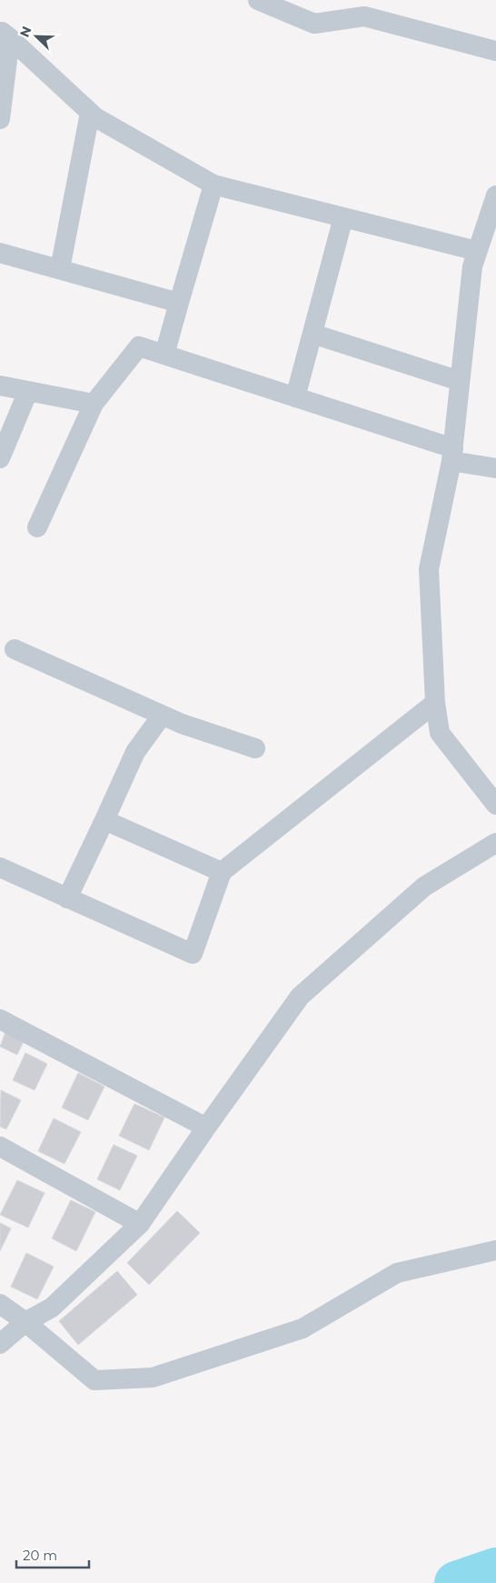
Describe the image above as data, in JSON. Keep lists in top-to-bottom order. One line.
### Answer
{"scale_bar":"20 m","north":"top left"}
